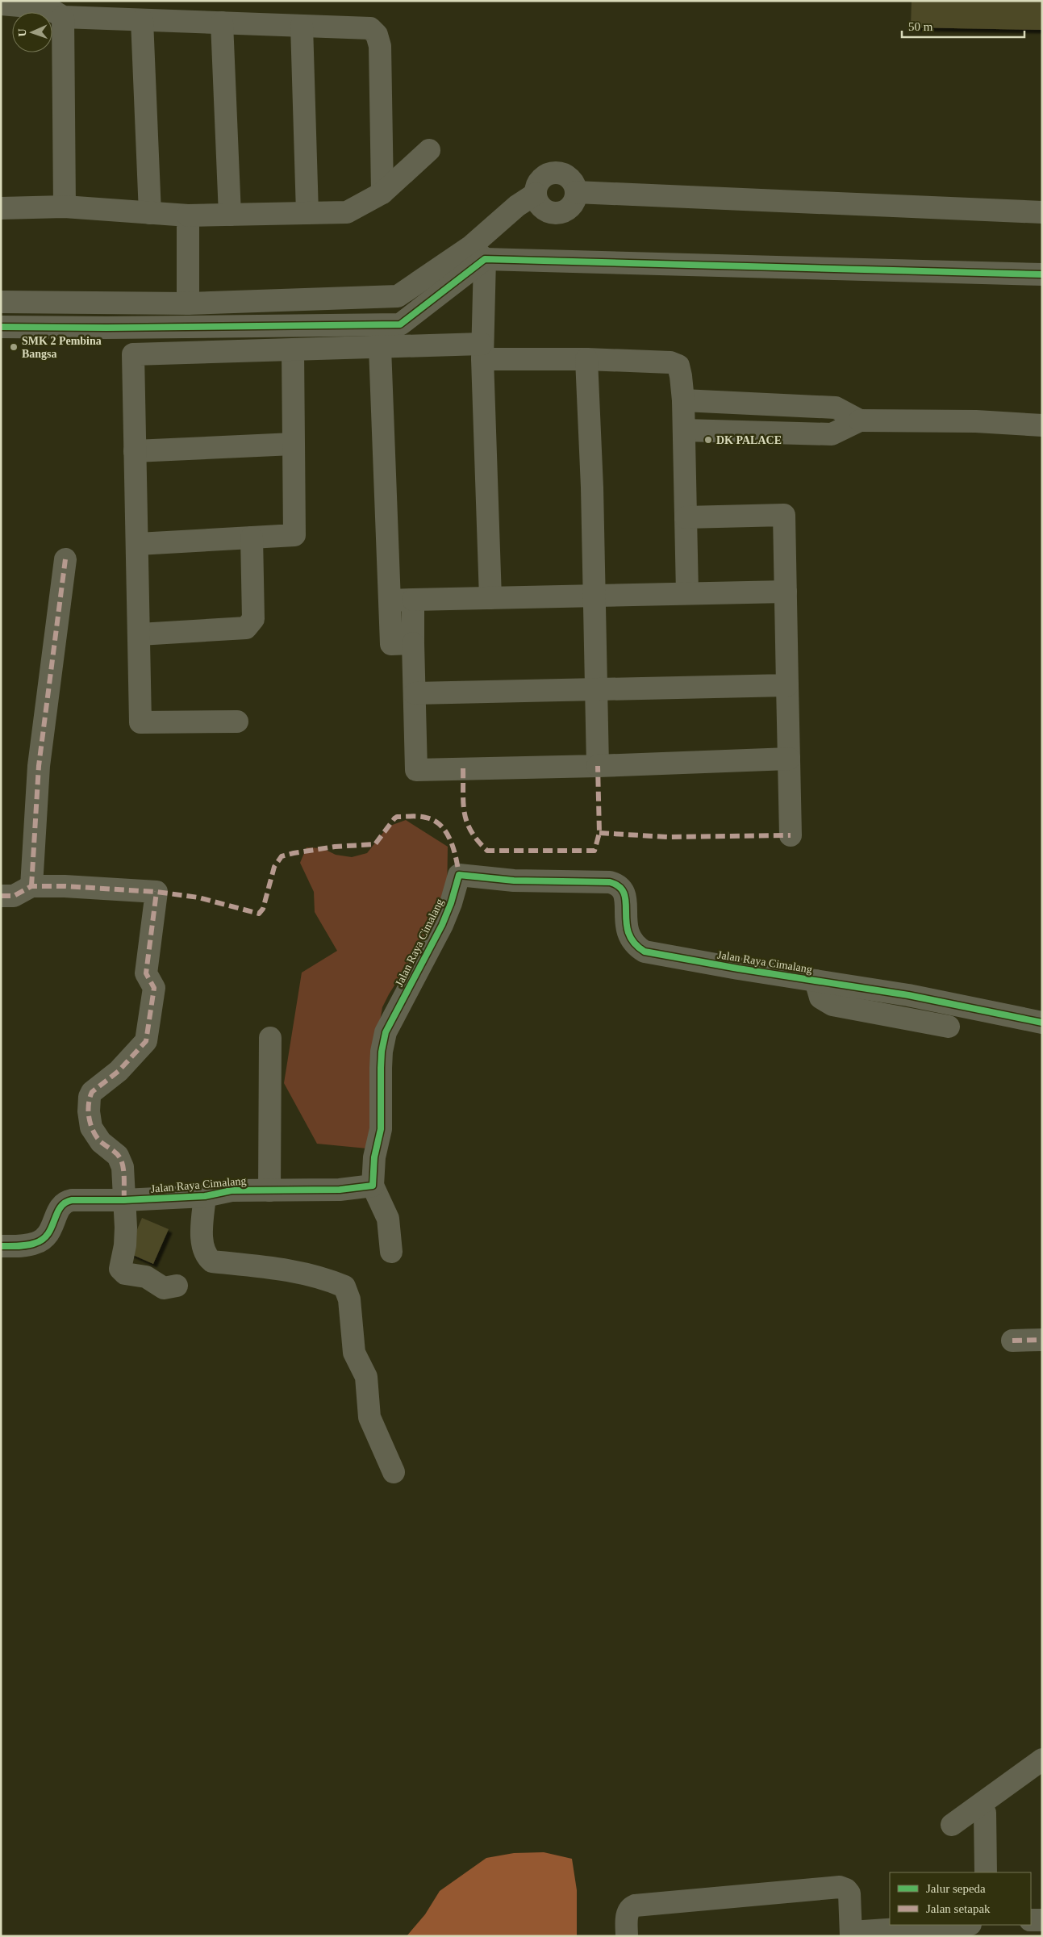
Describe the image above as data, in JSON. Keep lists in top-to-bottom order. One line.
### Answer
{"streets":{"street":["Jalan Raya Cimalang"]},"places":["SMK 2 Pembina Bangsa","DK PALACE"],"legend":["Jalur sepeda","Jalan setapak"],"scale_bar":"50 m","north":"left"}
